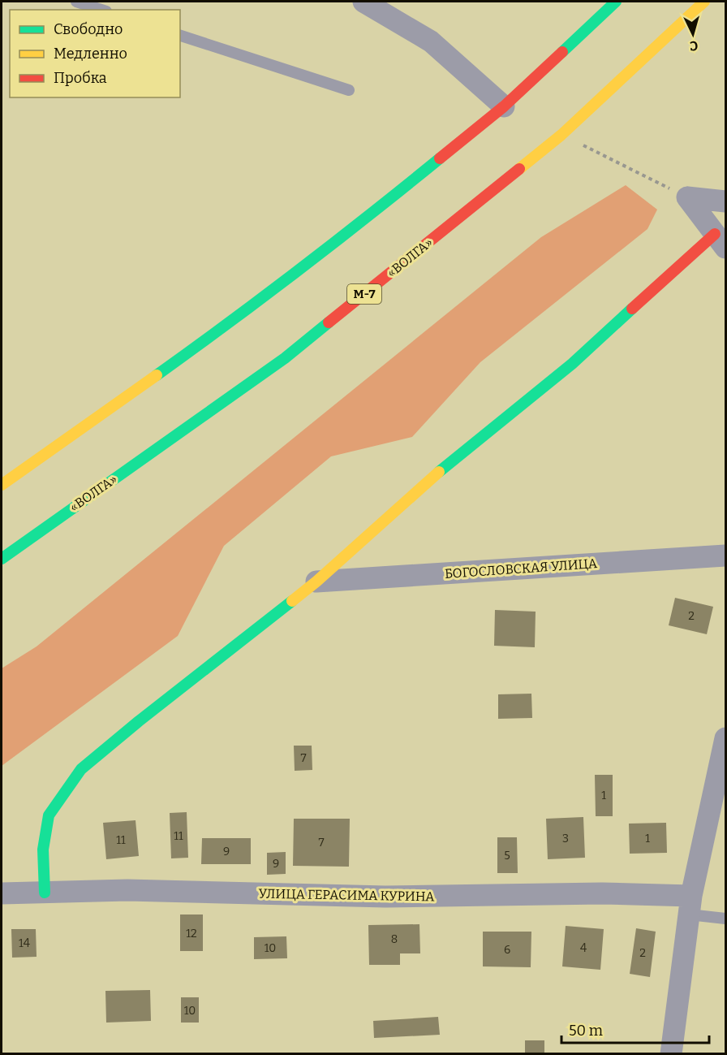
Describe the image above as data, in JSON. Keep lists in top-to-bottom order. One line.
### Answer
{"streets":{"main road":["«ВОЛГА»","М-7"],"street":["БОГОСЛОВСКАЯ УЛИЦА","УЛИЦА ГЕРАСИМА КУРИНА"]},"house_numbers":["2","7","1","11","3","1","11","7","9","5","9","12","8","14","10","4","6","2","10"],"legend":["Свободно","Медленно","Пробка"],"scale_bar":"50 m","north":"bottom"}
